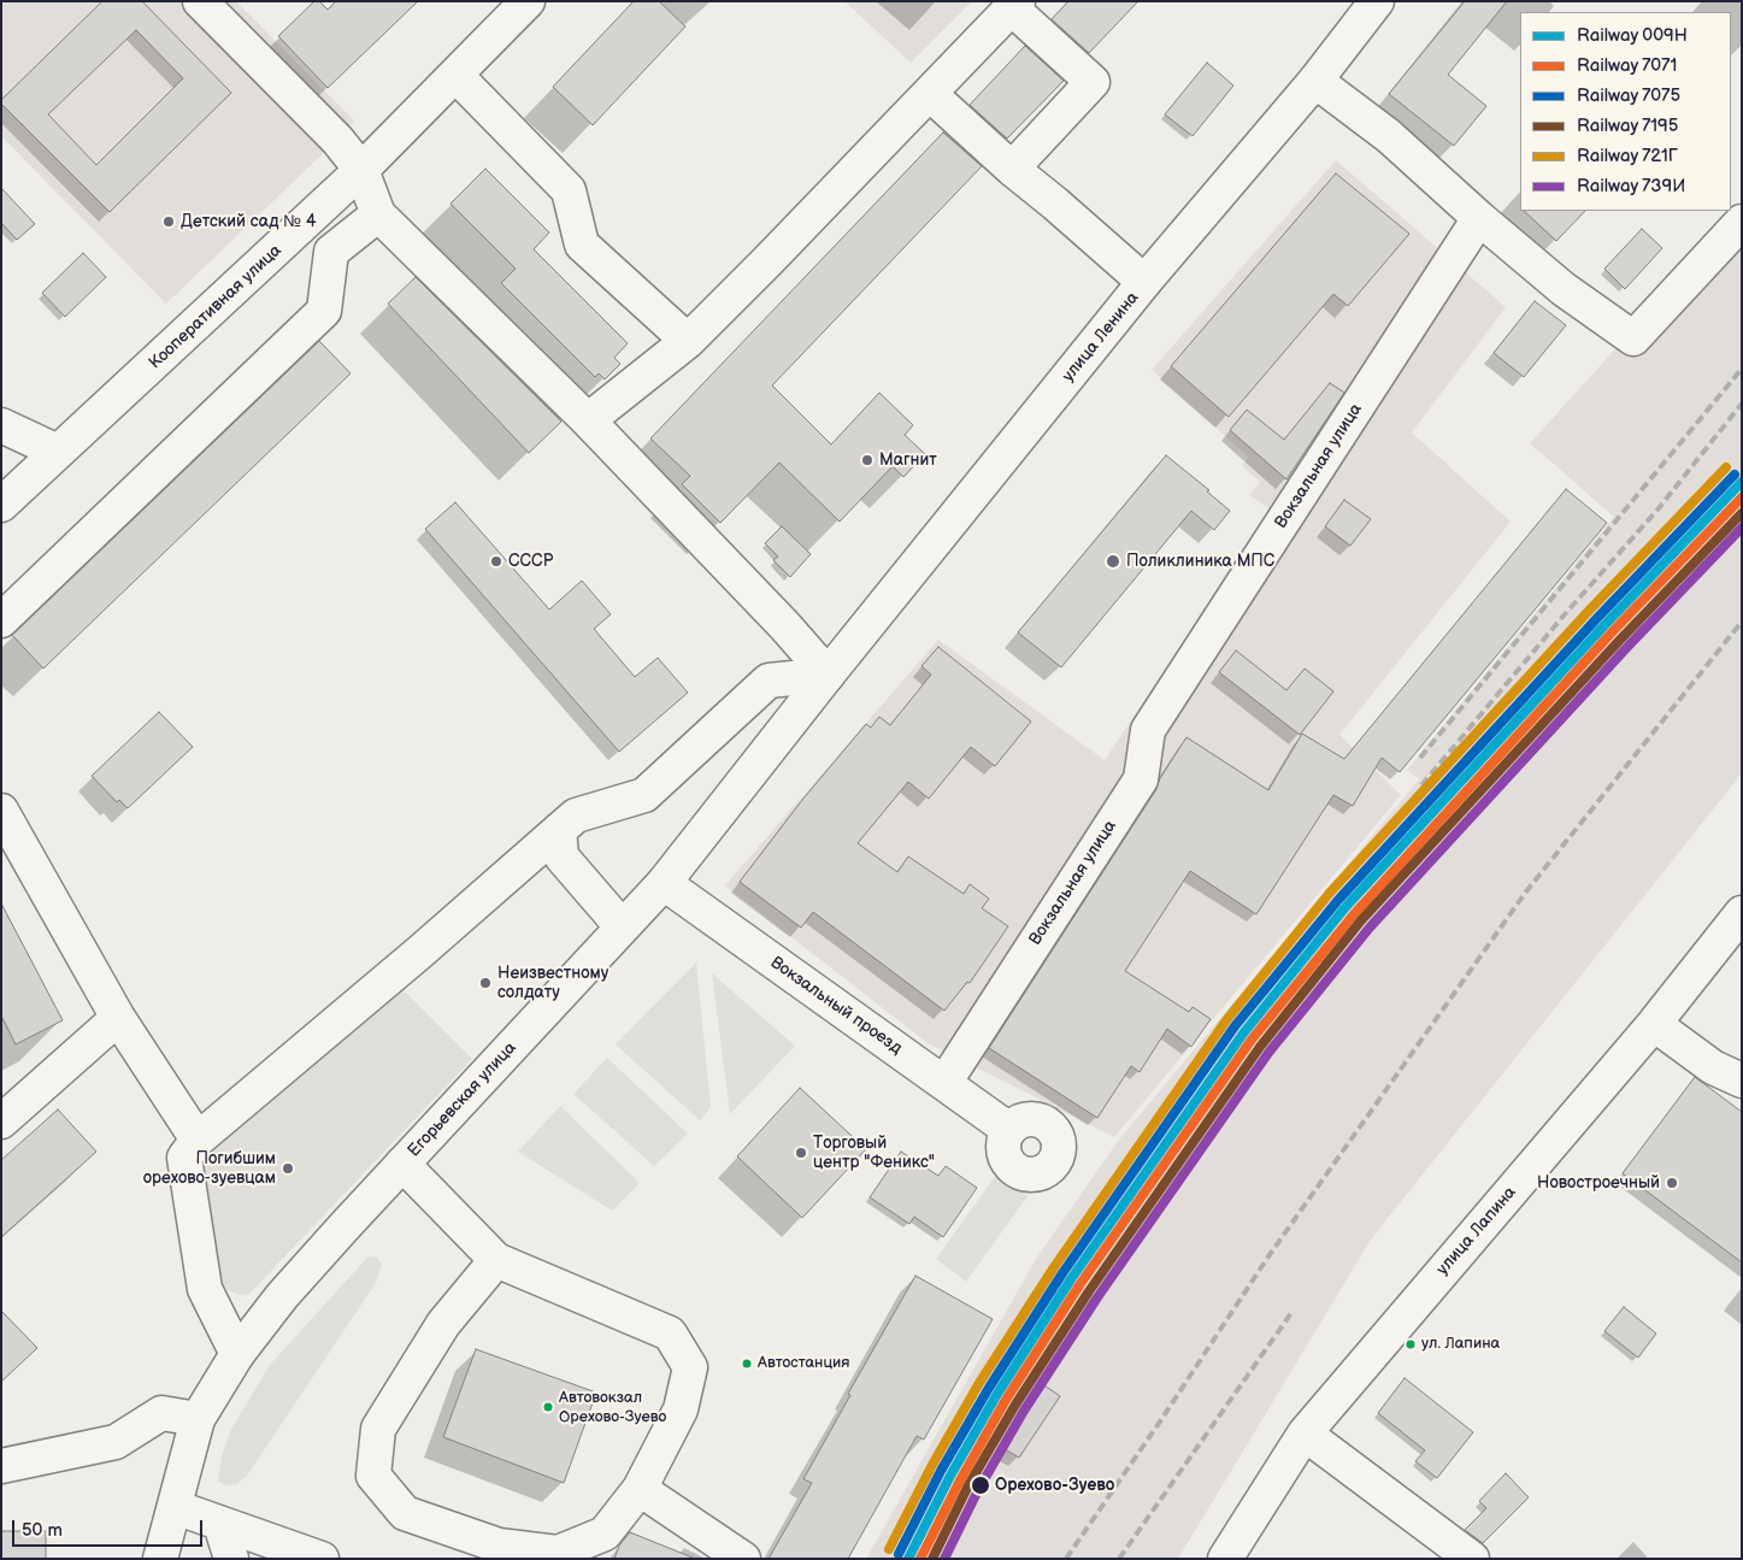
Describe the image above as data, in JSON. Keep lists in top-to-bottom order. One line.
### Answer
{"streets":{"street":["Кооперативная улица","улица Ленина","Вокзальная улица","Вокзальный проезд","Егорьевская улица","улица Лапина"]},"crossings":[["улица Ленина","Егорьевская улица"],["Вокзальная улица","Вокзальный проезд"],["Вокзальный проезд","Егорьевская улица"]],"places":["Детский сад № 4","Магнит","СССР","Поликлиника МПС","Неизвестному солдату","Торговый центр \"Феникс\"","Погибшим орехово-зуевцам","Новостроечный","ул. Лапина","Автостанция","Автовокзал Орехово-Зуево","Орехово-Зуево"],"lines":["rail line 721Г","rail line 7075","rail line 009Н","rail line 7071","rail line 7195","rail line 739И"],"legend":["Railway 009Н","Railway 7071","Railway 7075","Railway 7195","Railway 721Г","Railway 739И"],"scale_bar":"50 m"}
